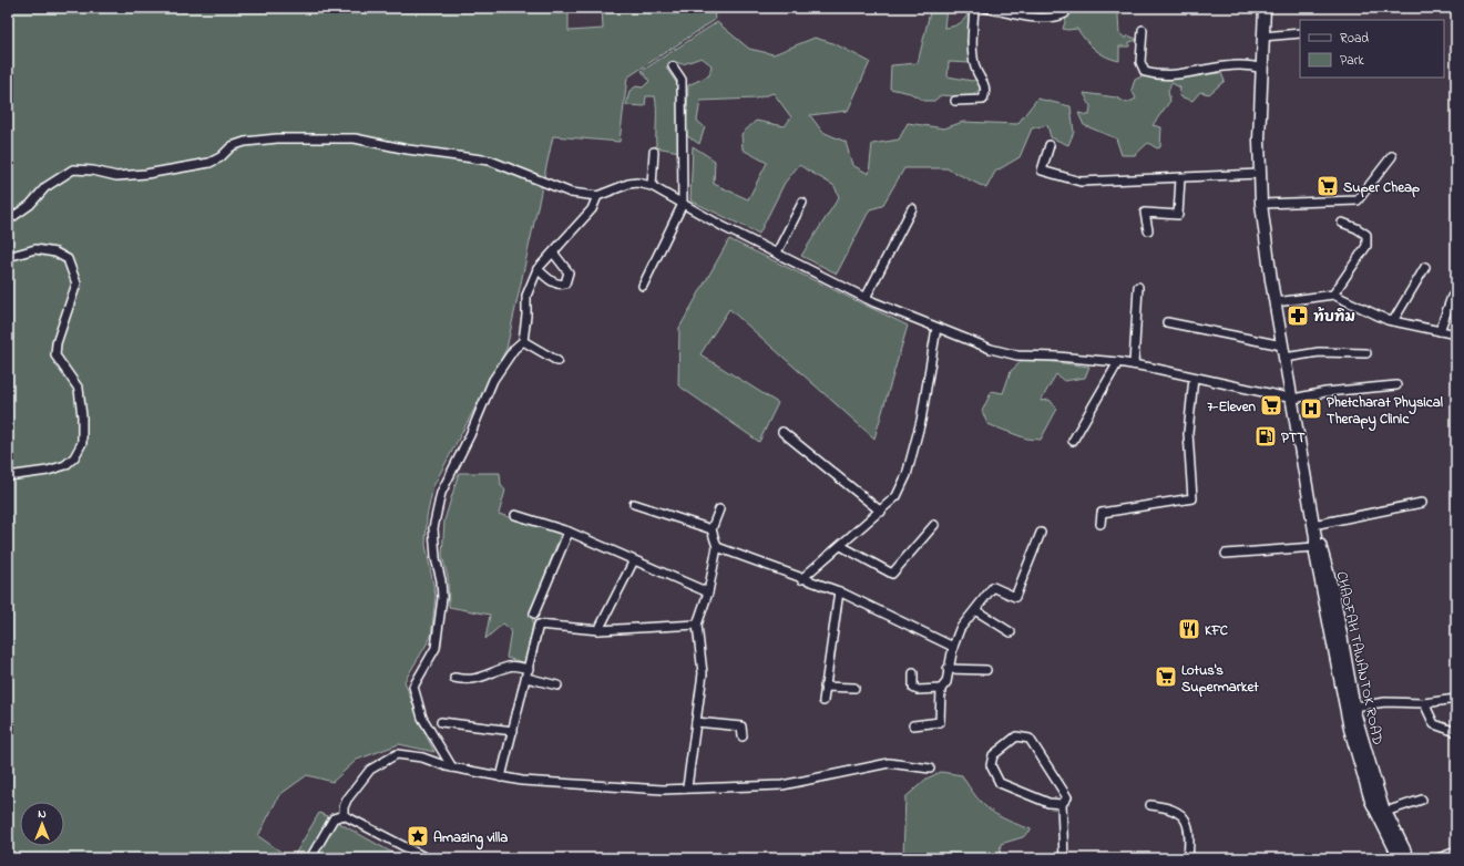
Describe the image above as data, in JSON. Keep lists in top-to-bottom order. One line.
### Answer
{"streets":{"main road":["CHAOFAH TAWANTOK ROAD"]},"places":{"supermarket":["Super Cheap","7-Eleven","Lotus's Supermarket"],"pharmacy":["ท้บทิม"],"hospital":["Phetcharat Physical Therapy Clinic"],"fuel station":["PTT"],"restaurant":["KFC"],"place":["Amazing villa"]},"legend":["Road","Park"],"north":"top"}
